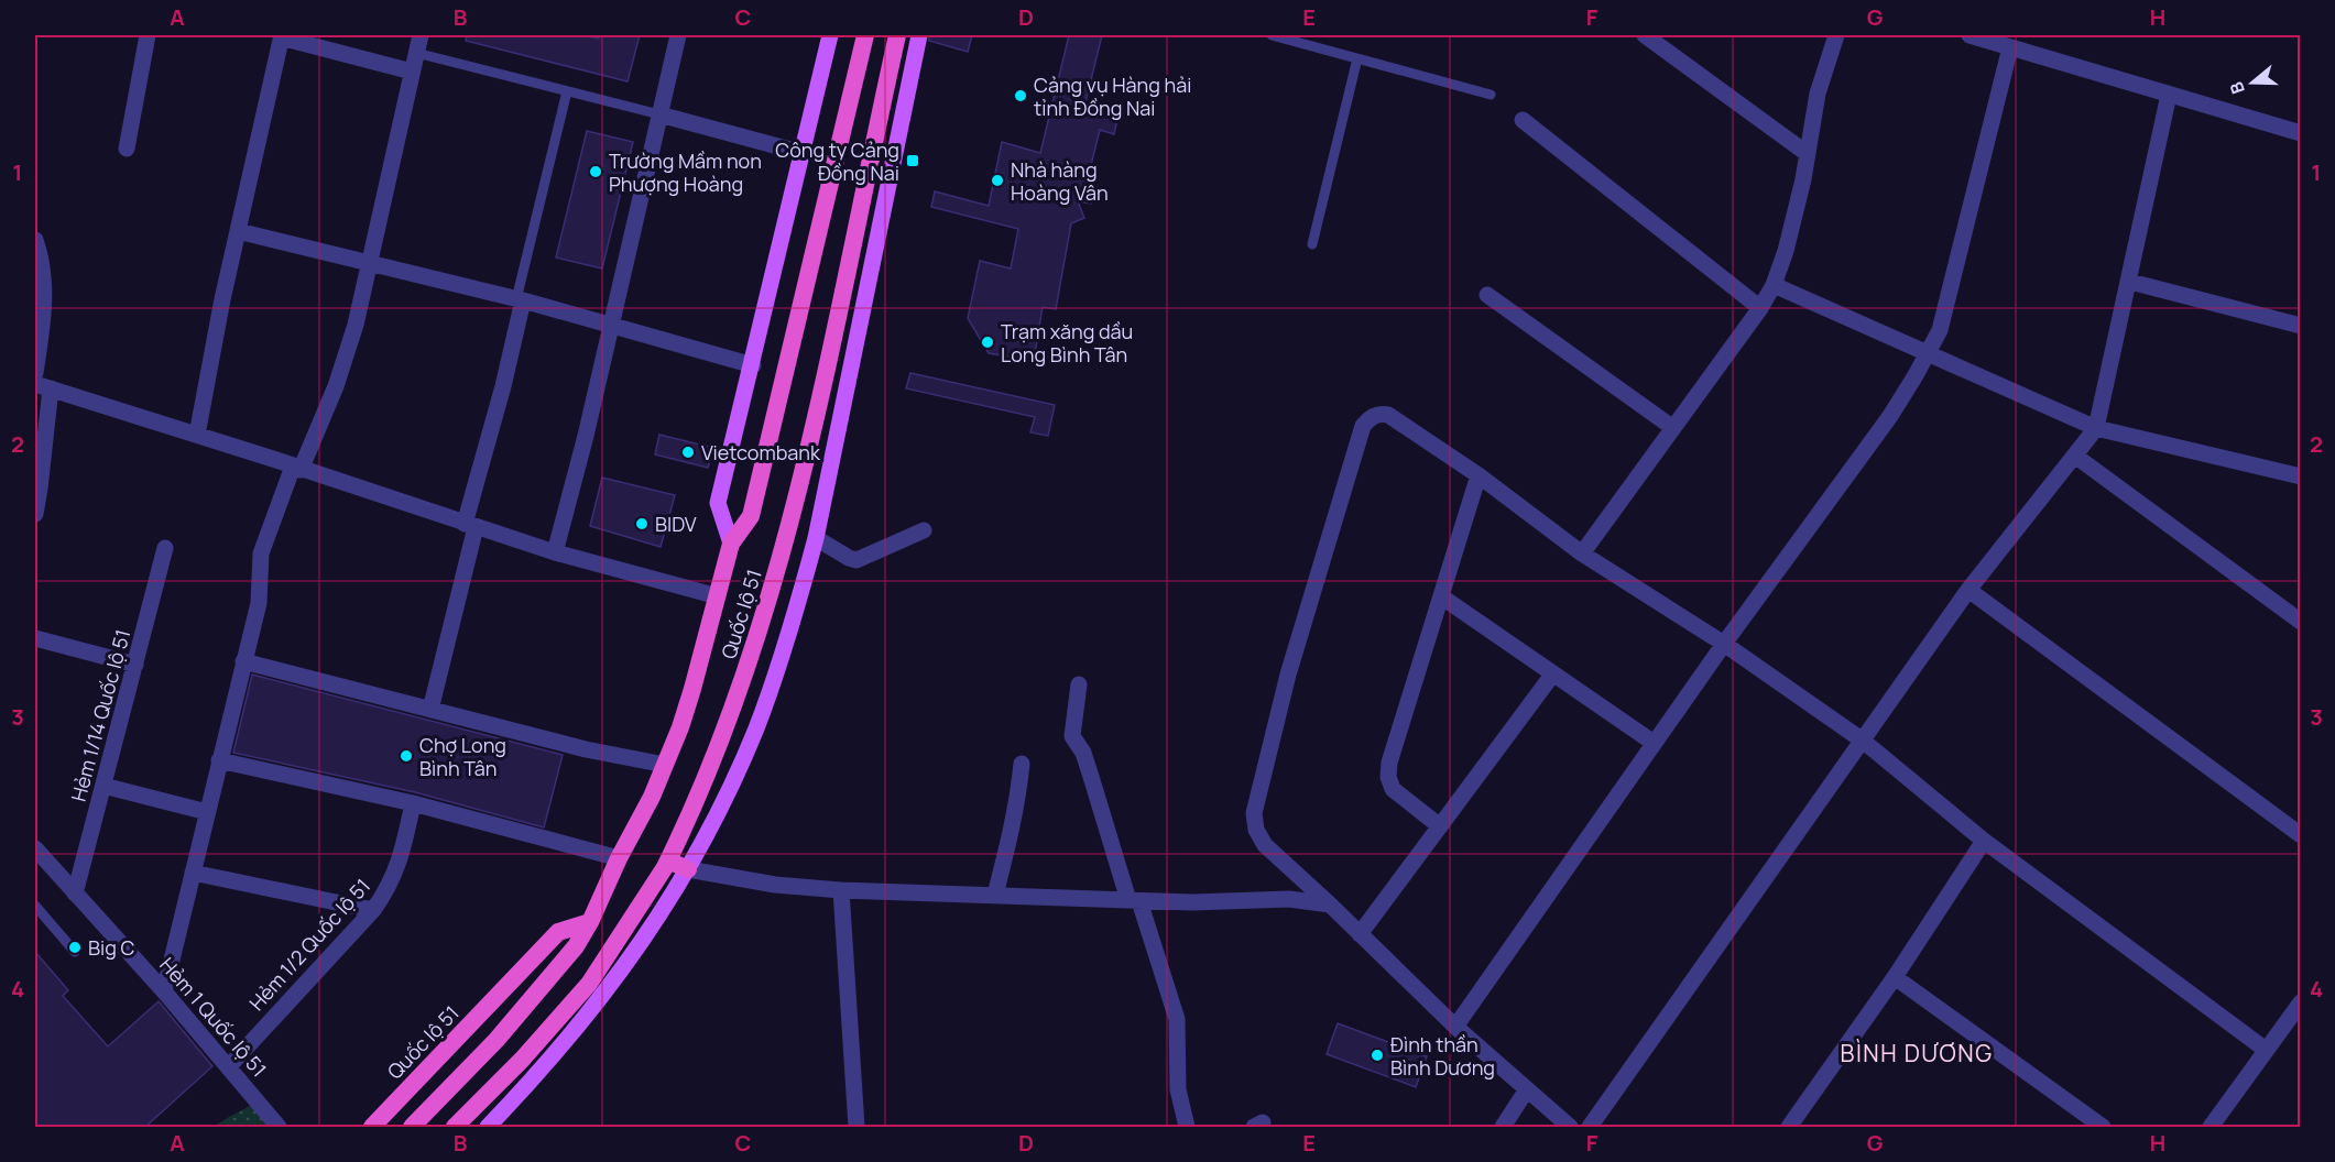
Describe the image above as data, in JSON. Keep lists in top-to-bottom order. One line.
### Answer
{"streets":{"highway":["Quốc lộ 51"],"street":["Hẻm 1/14 Quốc lộ 51","Hẻm 1/2 Quốc lộ 51","Hẻm 1 Quốc lộ 51"]},"crossings":[["Hẻm 1/14 Quốc lộ 51","Hẻm 1 Quốc lộ 51"],["Hẻm 1/2 Quốc lộ 51","Hẻm 1 Quốc lộ 51"]],"districts":["BÌNH DƯƠNG"],"places":{"other":["Cảng vụ Hàng hải tỉnh Đồng Nai","Trường Mầm non Phượng Hoàng","Nhà hàng Hoàng Vân","Trạm xăng dầu Long Bình Tân","Vietcombank","BIDV","Chợ Long Bình Tân","Big C","Đình thần Bình Dương"],"transit":["Công ty Cảng Đồng Nai"]},"north":"left","grid":{"columns":["A","B","C","D","E","F","G","H"],"rows":["1","2","3","4"]}}
